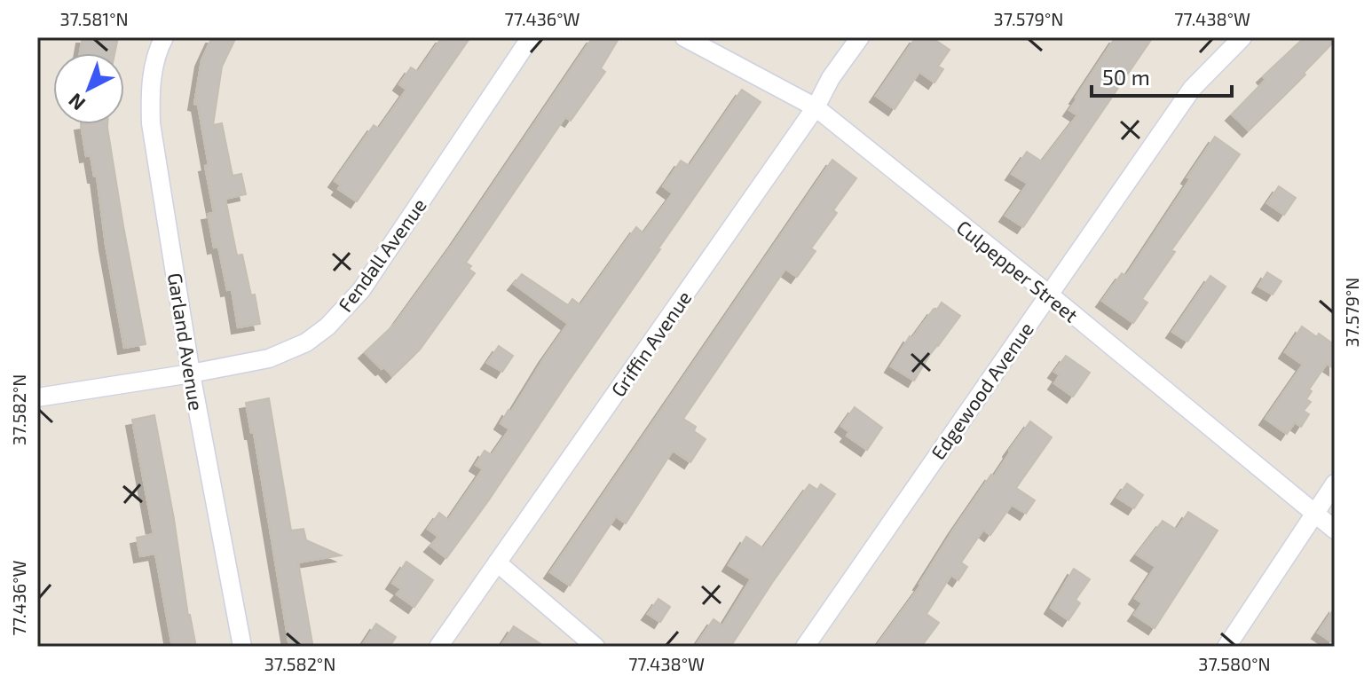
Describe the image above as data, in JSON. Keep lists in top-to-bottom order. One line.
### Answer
{"streets":{"street":["Fendall Avenue","Culpepper Street","Garland Avenue","Griffin Avenue","Edgewood Avenue"]},"crossings":[["Fendall Avenue","Garland Avenue"],["Culpepper Street","Griffin Avenue"],["Culpepper Street","Edgewood Avenue"]],"scale_bar":"50 m","north":"bottom left","coordinates":["37.581°N","77.436°W","37.579°N","77.438°W","37.582°N","37.580°N"]}
